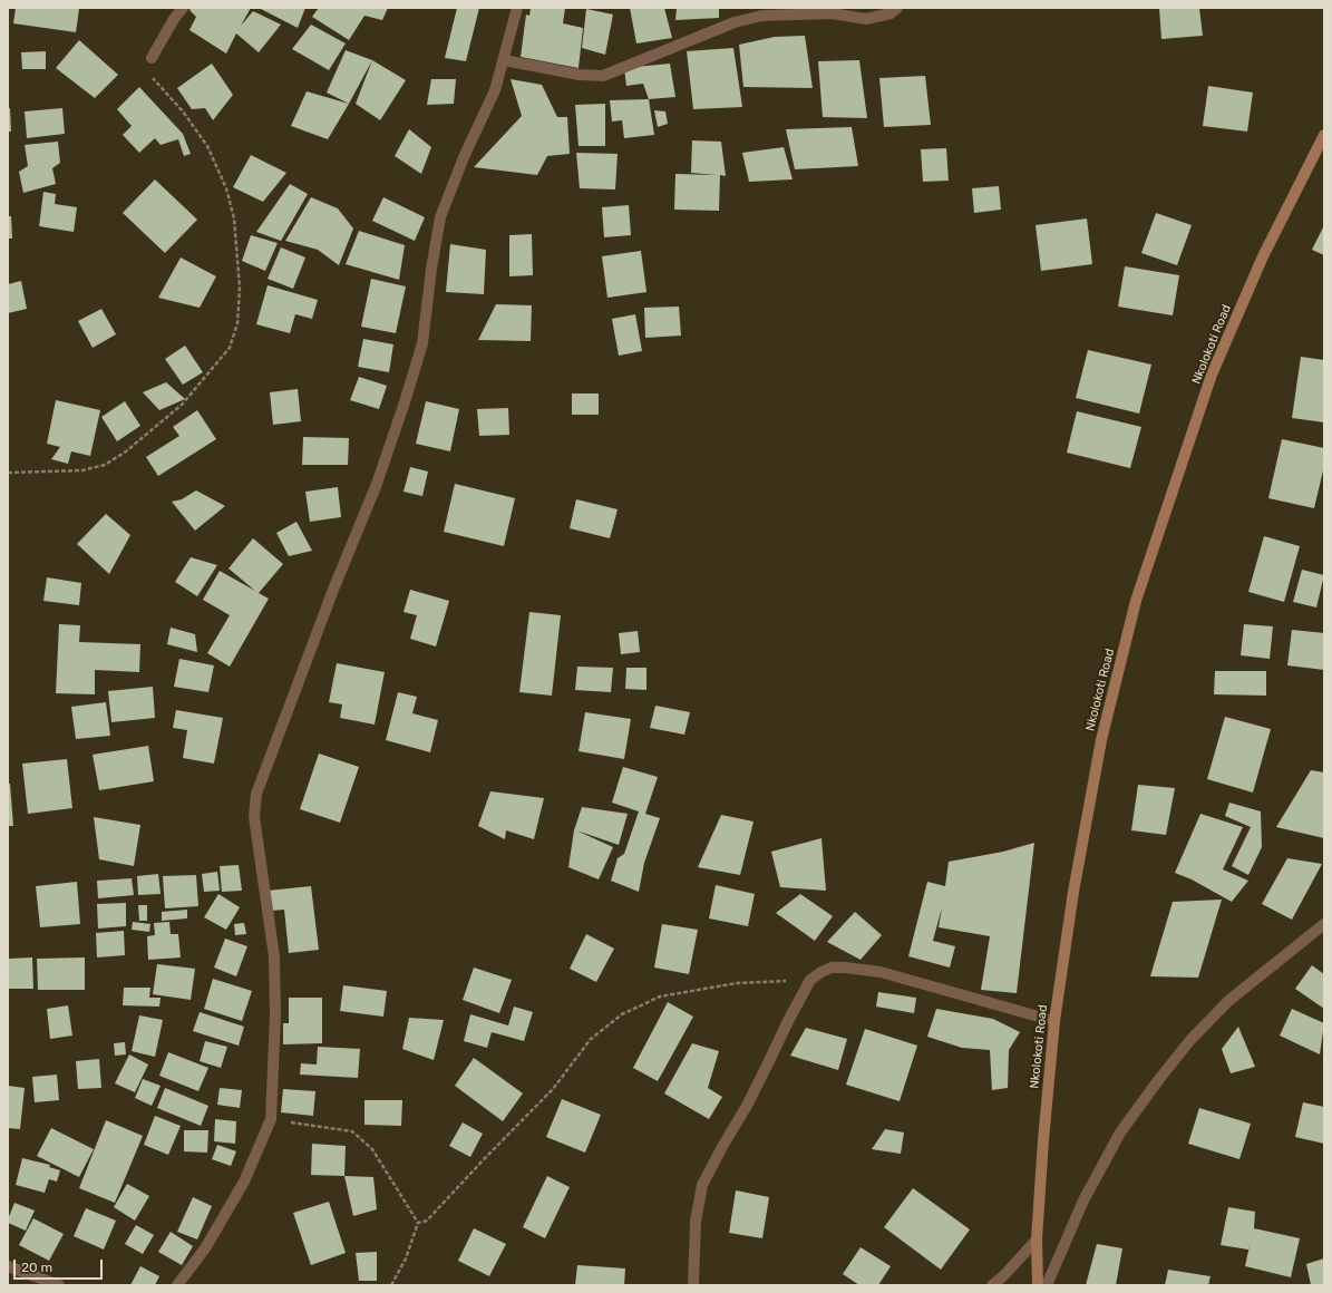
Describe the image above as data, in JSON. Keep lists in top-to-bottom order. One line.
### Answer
{"streets":{"main road":["Nkolokoti Road"]},"scale_bar":"20 m"}
